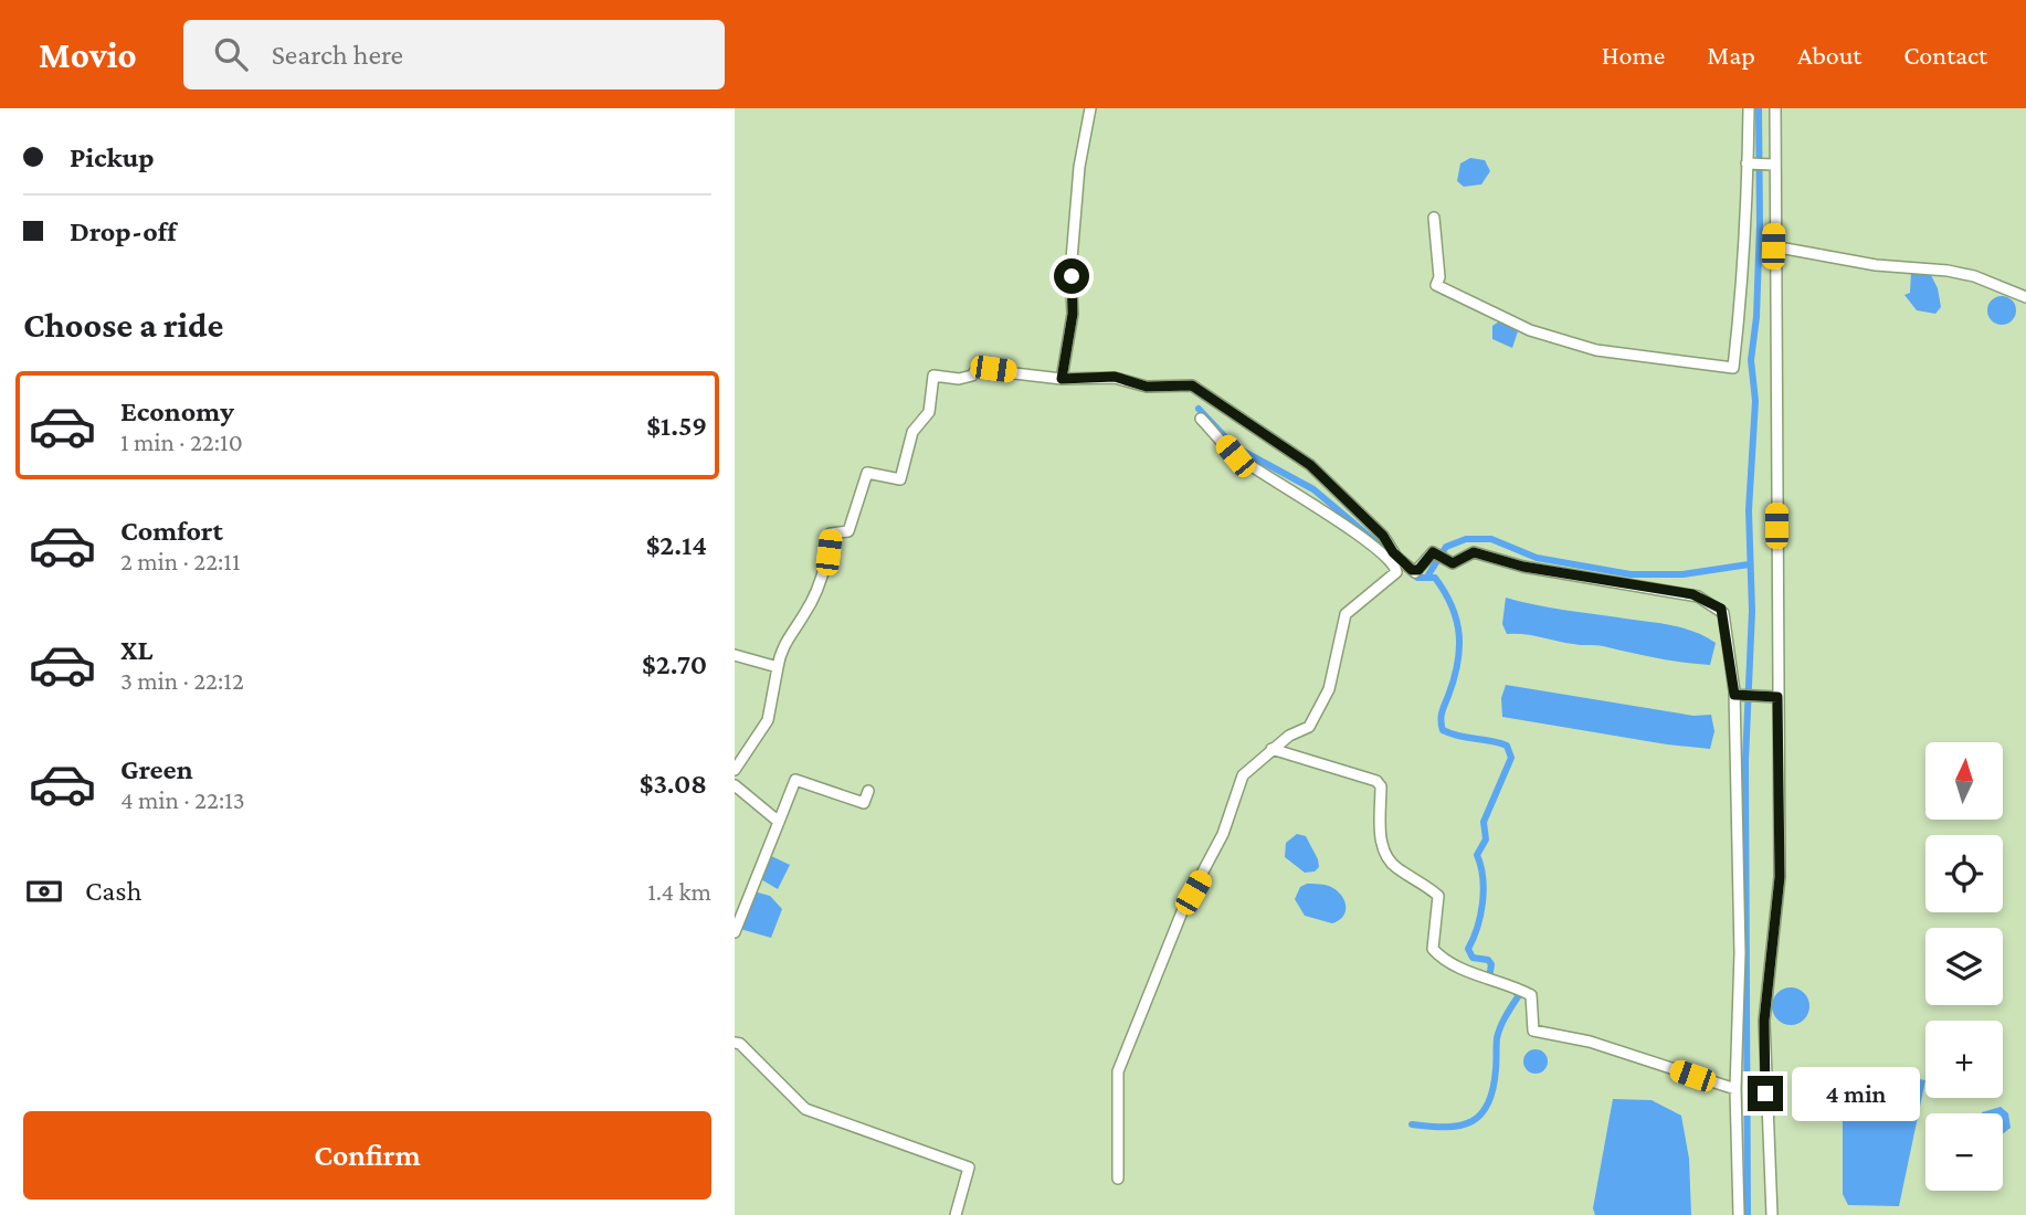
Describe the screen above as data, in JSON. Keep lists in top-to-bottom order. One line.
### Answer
{"north":"top","page":{"header":"Movio","search":"Search here","nav":["Home","Map","About","Contact"],"banner":["Pickup","Drop-off"],"heading":"Choose a ride","list":[{"name":"Economy","note":"1 min · 22:10","value":"$1.59"},{"name":"Comfort","note":"2 min · 22:11","value":"$2.14"},{"name":"XL","note":"3 min · 22:12","value":"$2.70"},{"name":"Green","note":"4 min · 22:13","value":"$3.08"}],"map_buttons":["+","−"],"pay":["Cash","1.4 km"],"bubble":"4 min","buttons":"Confirm"}}
